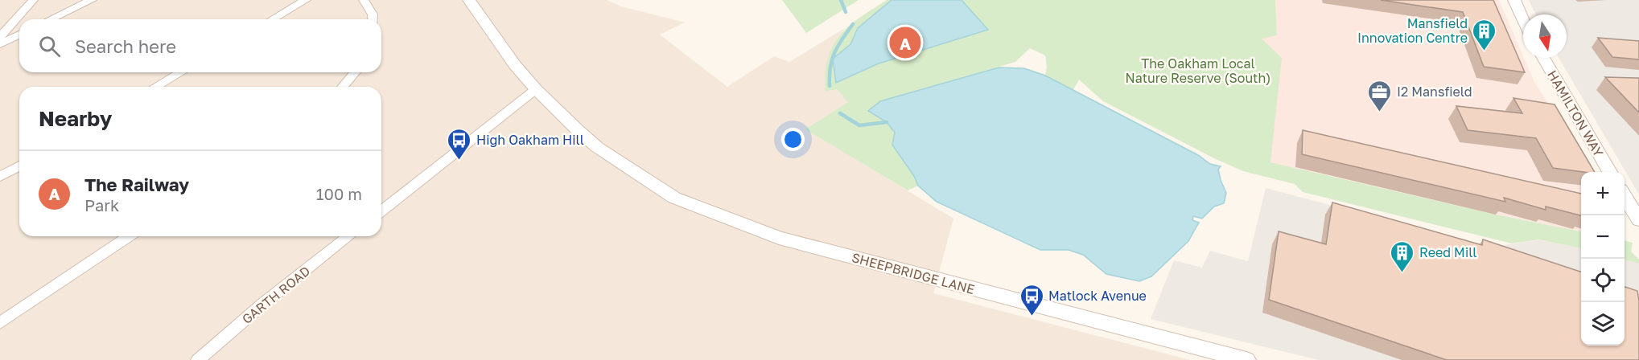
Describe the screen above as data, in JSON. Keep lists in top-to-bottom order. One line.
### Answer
{"streets":{"street":["HAMILTON WAY","SHEEPBRIDGE LANE","GARTH ROAD"]},"parks":["The Oakham Local Nature Reserve (South)"],"places":{"building":["Mansfield Innovation Centre","Reed Mill"],"office":["I2 Mansfield"],"bus stop":["High Oakham Hill","Matlock Avenue"]},"north":"bottom","page":{"search":"Search here","pins":"A","heading":"Nearby","list":[{"mark":"A","name":"The Railway","note":"Park","value":"100 m"}],"map_buttons":["+","−"]}}
